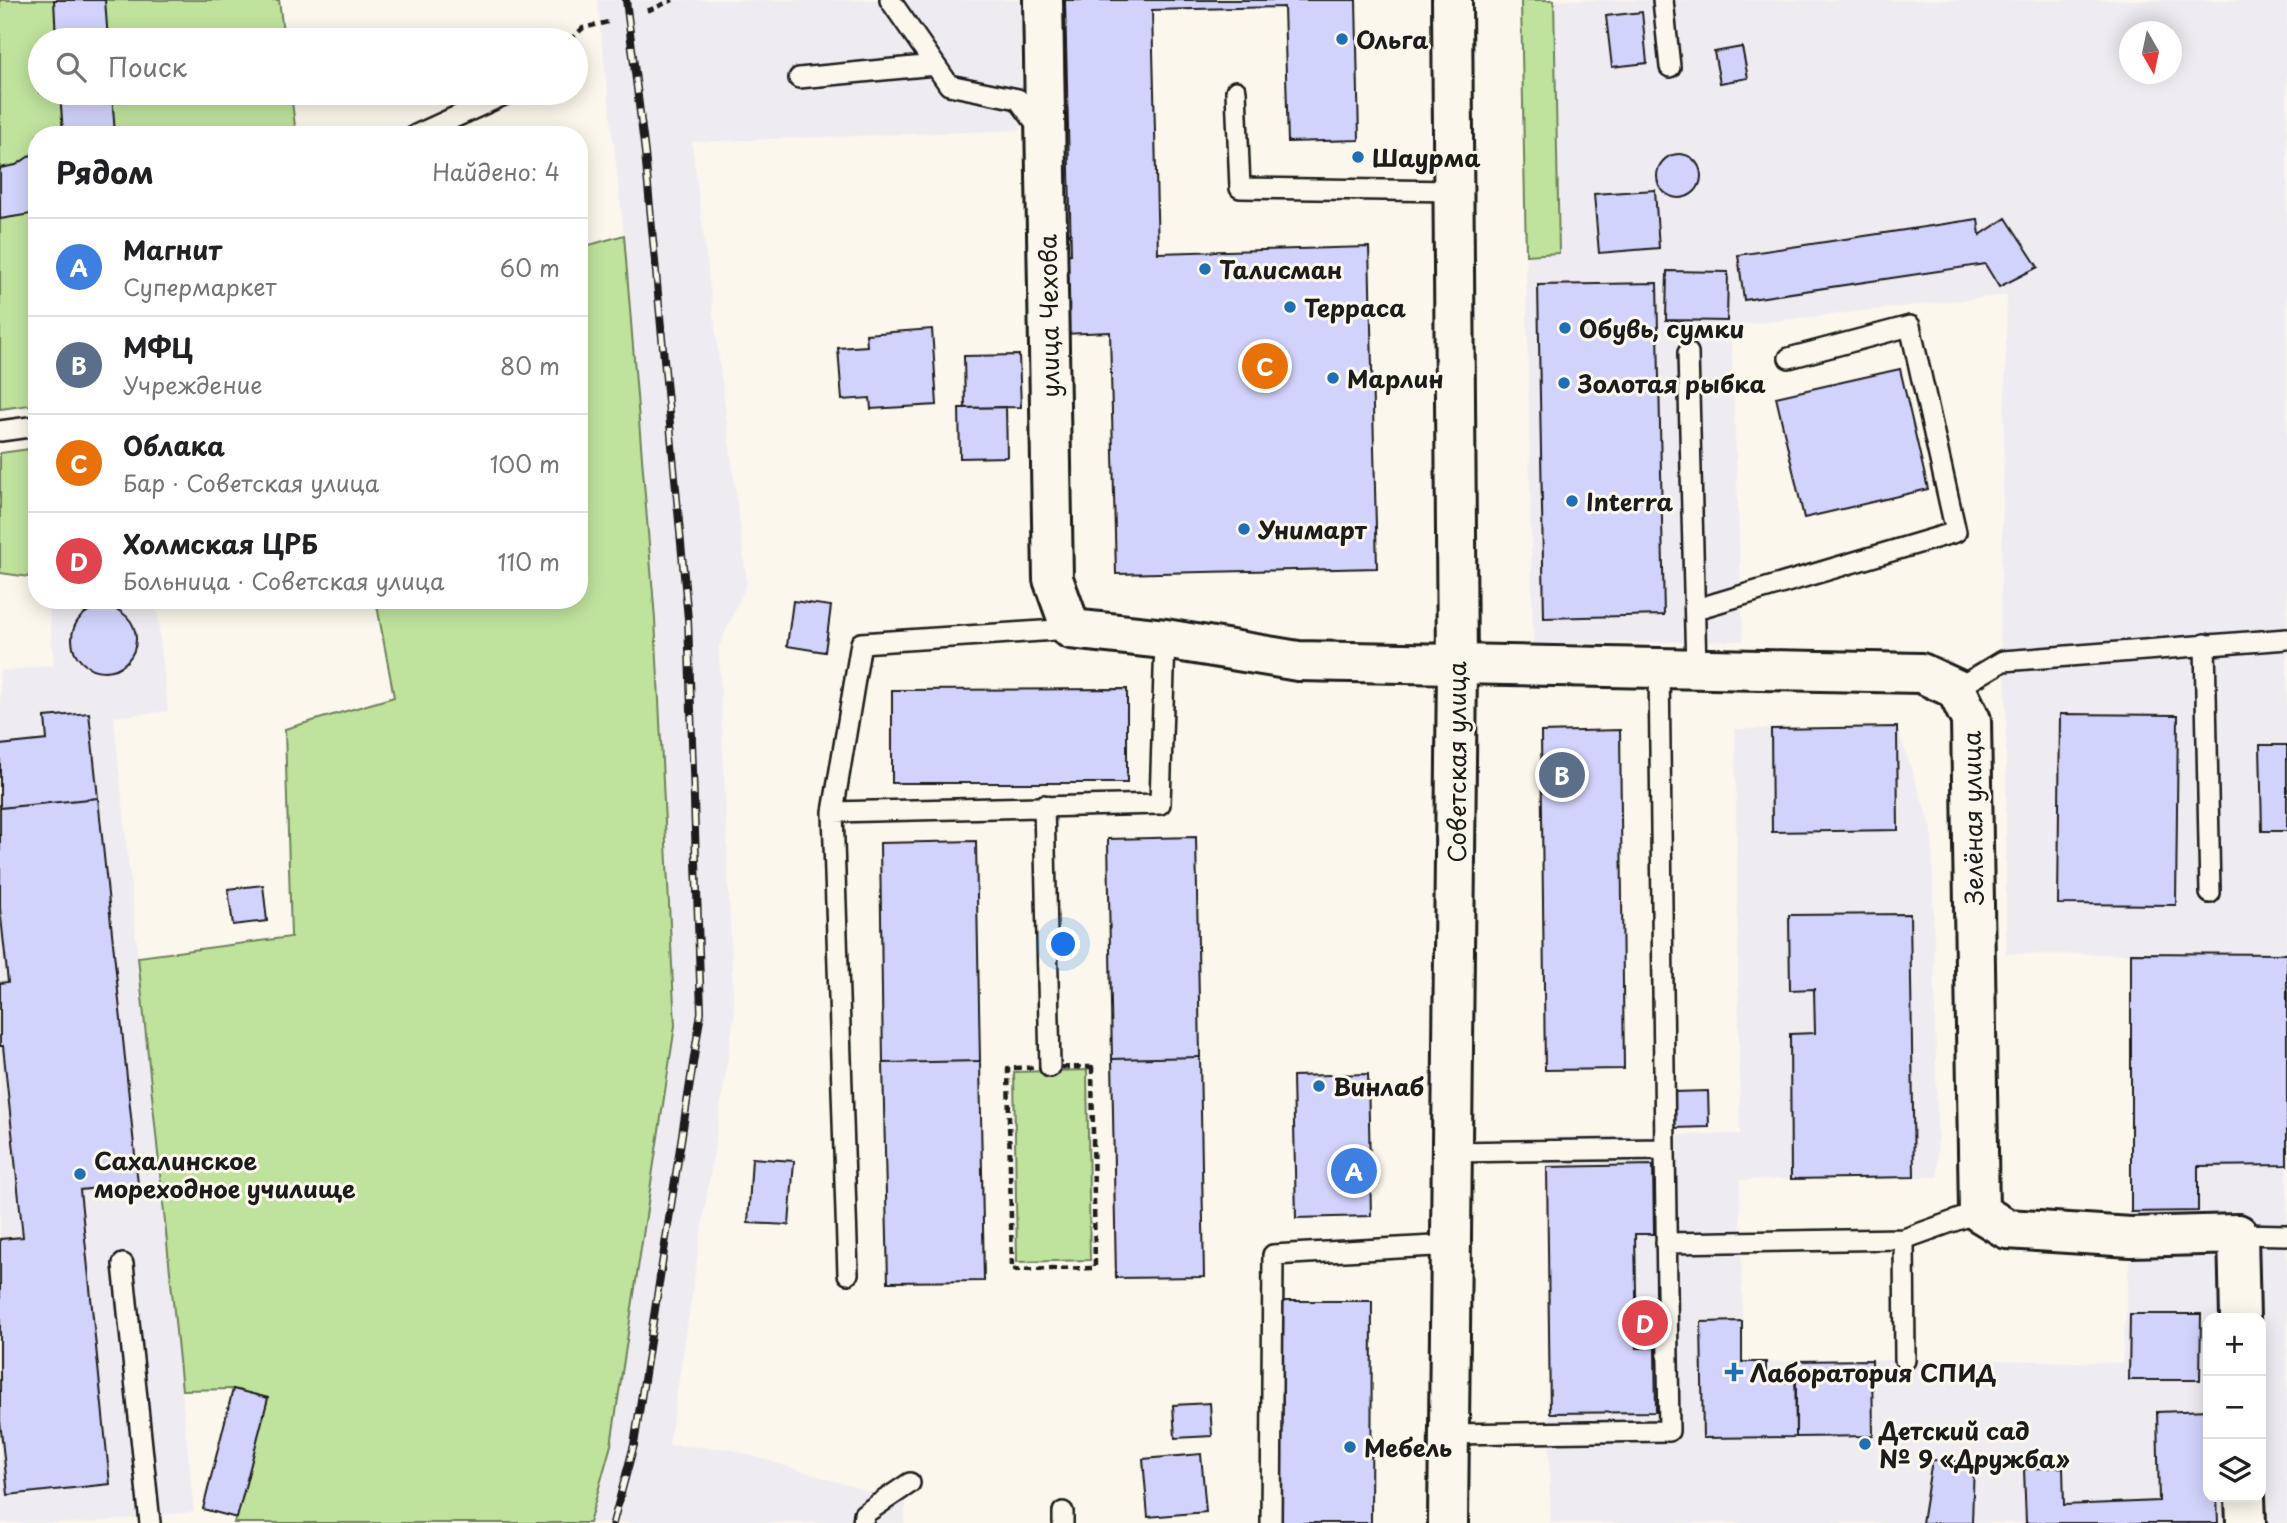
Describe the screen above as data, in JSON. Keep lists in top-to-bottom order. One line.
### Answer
{"streets":{"street":["улица Чехова","Советская улица","Зелёная улица"]},"places":{"other":["Ольга","Шаурма","Талисман","Терраса","Обувь, сумки","Марлин","Золотая рыбка","Interra","Унимарт","Винлаб","Сахалинское мореходное училище","Детский сад № 9 «Дружба»","Мебель"],"health":["Лаборатория СПИД"]},"north":"bottom","page":{"search":"Поиск","heading":["Рядом","Найдено: 4"],"list":[{"mark":"A","name":"Магнит","note":"Супермаркет","value":"60 m"},{"mark":"B","name":"МФЦ","note":"Учреждение","value":"80 m"},{"mark":"C","name":"Облака","note":"Бар · Советская улица","value":"100 m"},{"mark":"D","name":"Холмская ЦРБ","note":"Больница · Советская улица","value":"110 m"}],"pins":["C","B","A","D"],"map_buttons":["+","−"]}}
